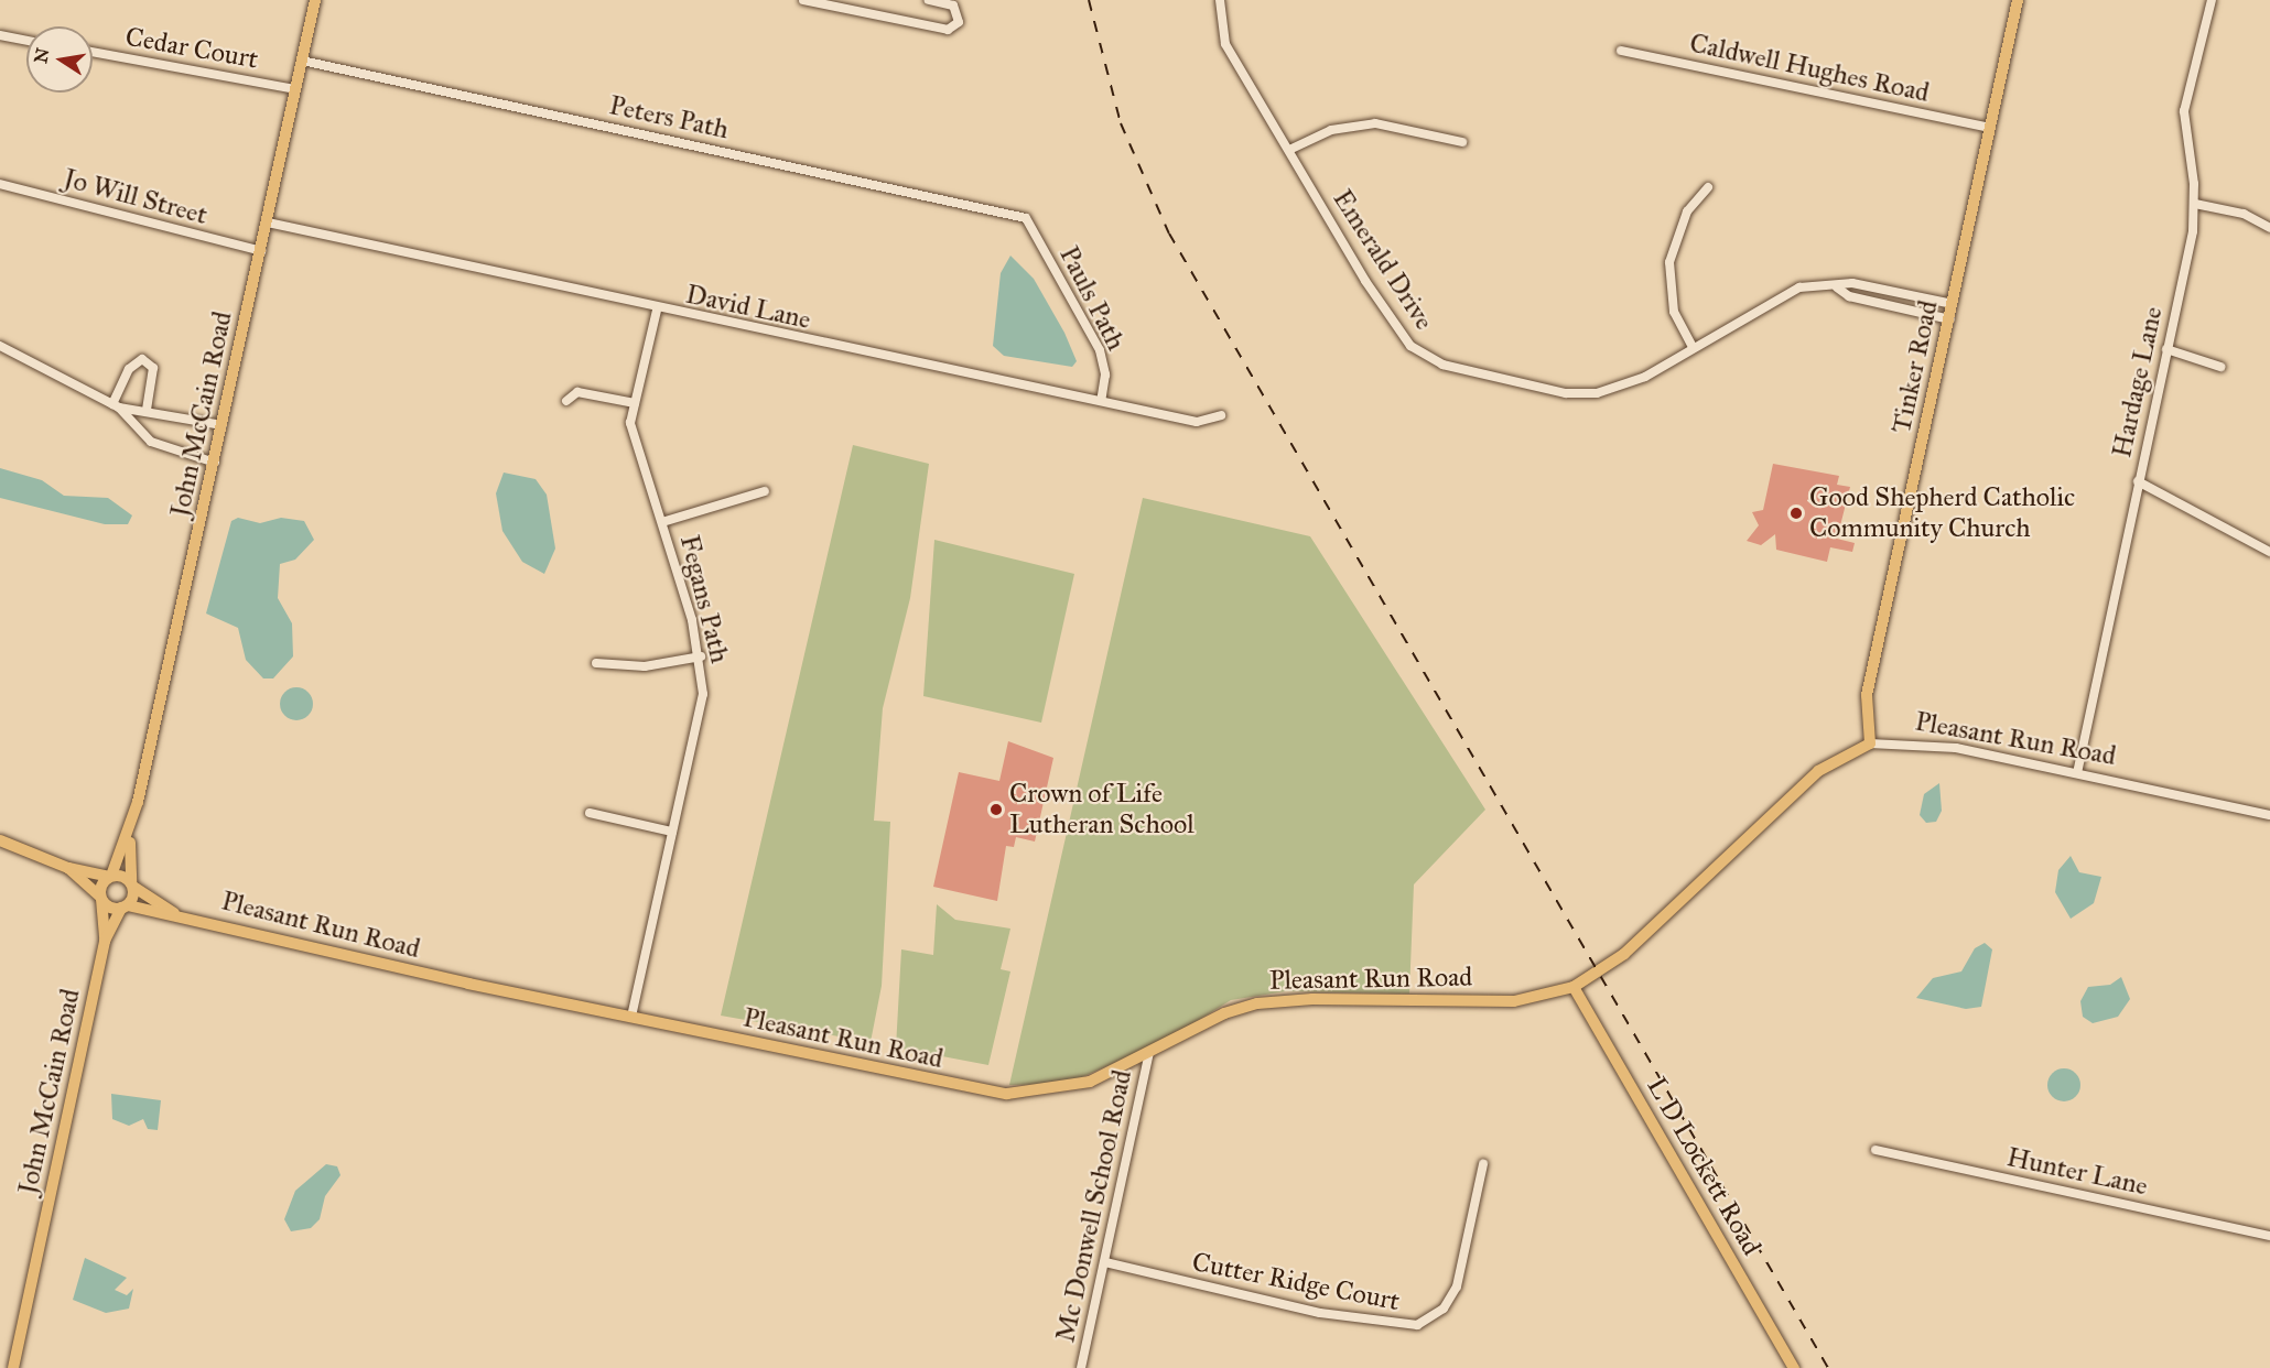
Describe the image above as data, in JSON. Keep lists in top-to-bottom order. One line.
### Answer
{"streets":{"main road":["Tinker Road","John McCain Road","Pleasant Run Road","L D Lockett Road"],"street":["Cedar Court","Caldwell Hughes Road","Peters Path","Jo Will Street","Emerald Drive","Pauls Path","David Lane","Hardage Lane","Fegans Path","Hunter Lane","Mc Donwell School Road","Cutter Ridge Court"]},"crossings":[["Cedar Court","John McCain Road"],["Caldwell Hughes Road","Tinker Road"],["Peters Path","Pauls Path"],["Peters Path","John McCain Road"],["Jo Will Street","John McCain Road"],["Emerald Drive","Tinker Road"],["Pauls Path","David Lane"],["David Lane","John McCain Road"],["David Lane","Fegans Path"],["Tinker Road","Pleasant Run Road"],["Hardage Lane","Pleasant Run Road"],["John McCain Road","Pleasant Run Road"],["Fegans Path","Pleasant Run Road"],["Pleasant Run Road","L D Lockett Road"],["Pleasant Run Road","Mc Donwell School Road"],["Mc Donwell School Road","Cutter Ridge Court"]],"places":["Good Shepherd Catholic Community Church","Crown of Life Lutheran School"],"north":"left"}
